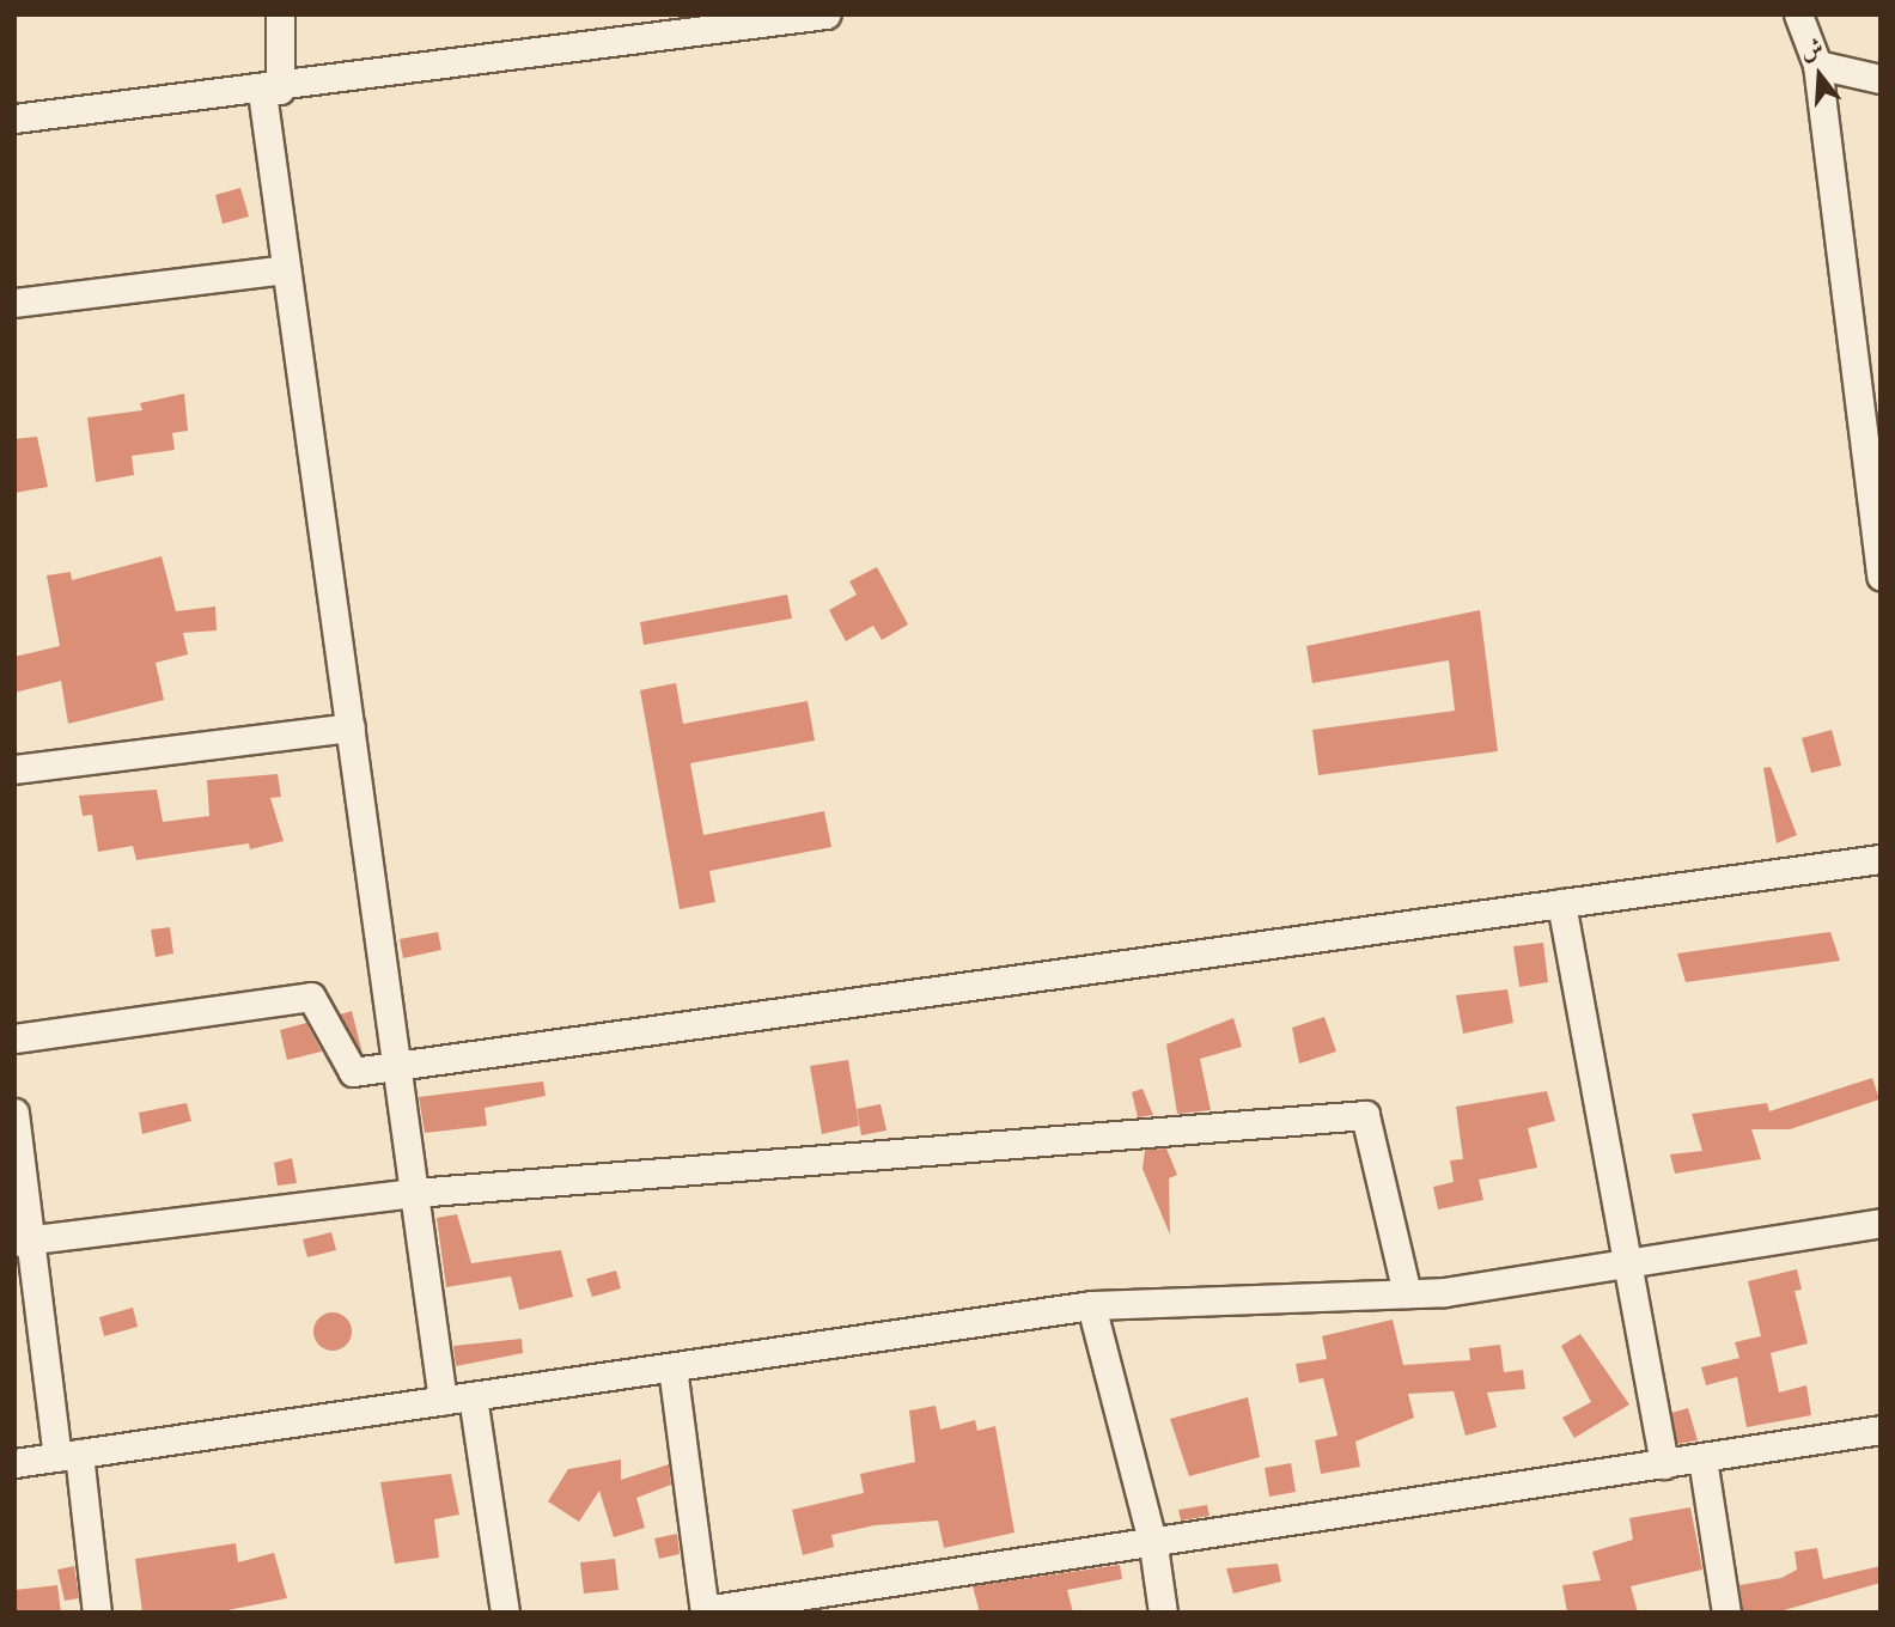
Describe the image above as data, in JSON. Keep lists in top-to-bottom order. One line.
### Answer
{"north":"top"}
